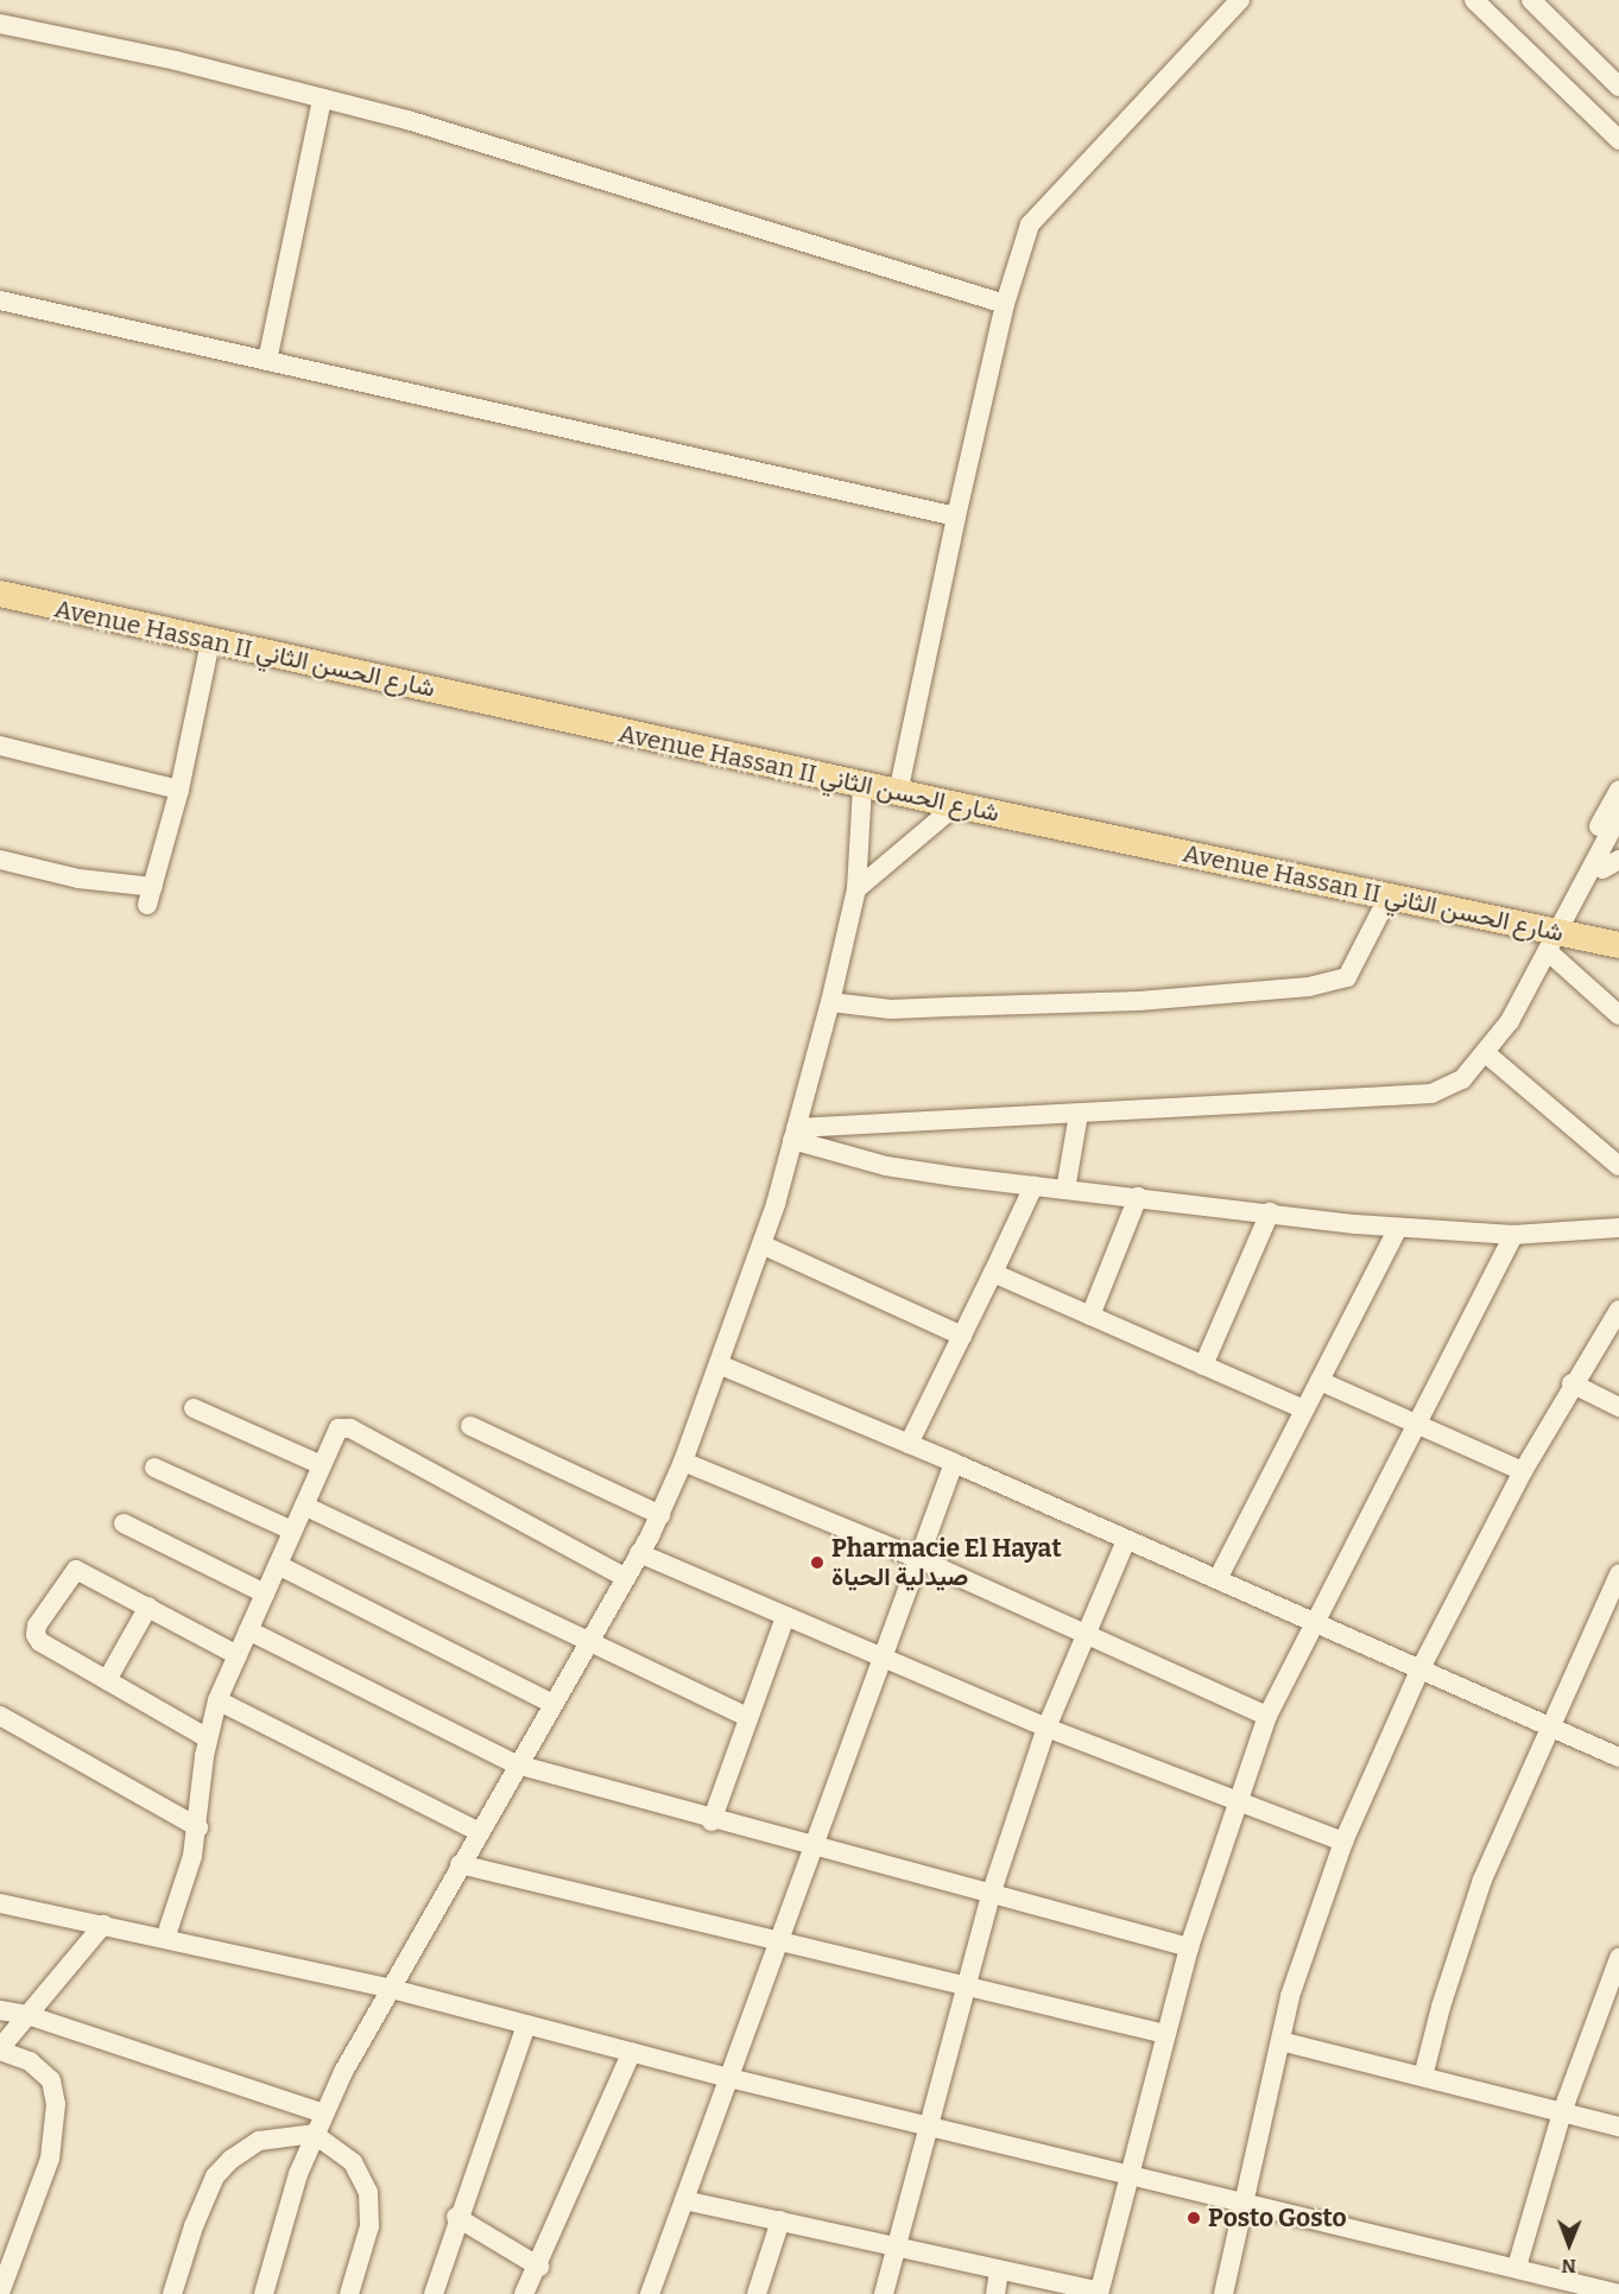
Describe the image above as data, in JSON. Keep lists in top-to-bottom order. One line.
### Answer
{"streets":{"main road":["Avenue Hassan II شارع الحسن الثاني"]},"places":["Pharmacie El Hayat صيدلية الحياة","Posto Gosto"],"north":"bottom"}
